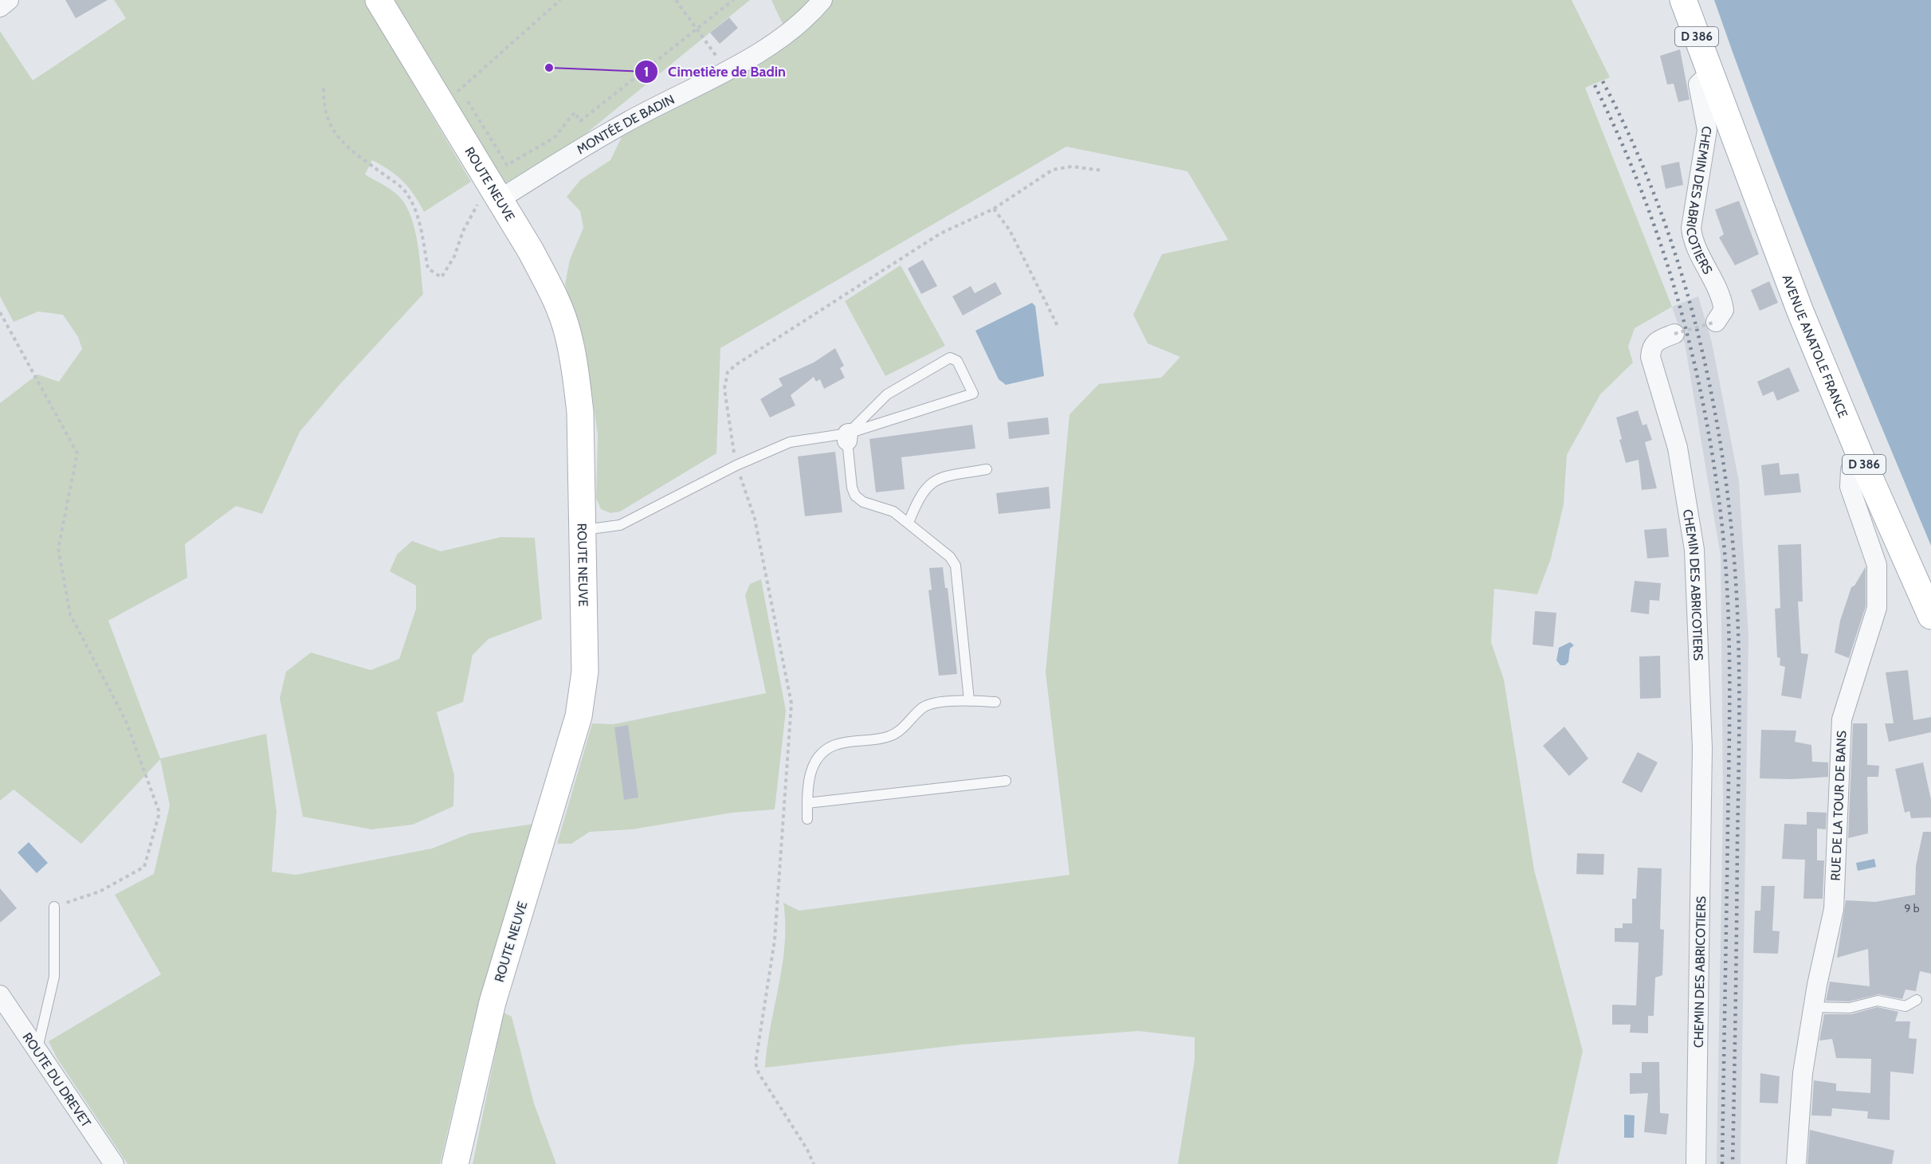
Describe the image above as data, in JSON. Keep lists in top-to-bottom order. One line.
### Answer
{"streets":{"street":["D 386","MONTÉE DE BADIN","ROUTE NEUVE","CHEMIN DES ABRICOTIERS","AVENUE ANATOLE FRANCE","RUE DE LA TOUR DE BANS","ROUTE DU DREVET"]},"crossings":[["D 386","CHEMIN DES ABRICOTIERS"],["D 386","AVENUE ANATOLE FRANCE"],["MONTÉE DE BADIN","ROUTE NEUVE"],["CHEMIN DES ABRICOTIERS","AVENUE ANATOLE FRANCE"],["AVENUE ANATOLE FRANCE","RUE DE LA TOUR DE BANS"]],"places":["Cimetière de Badin"],"house_numbers":["9 b"]}
